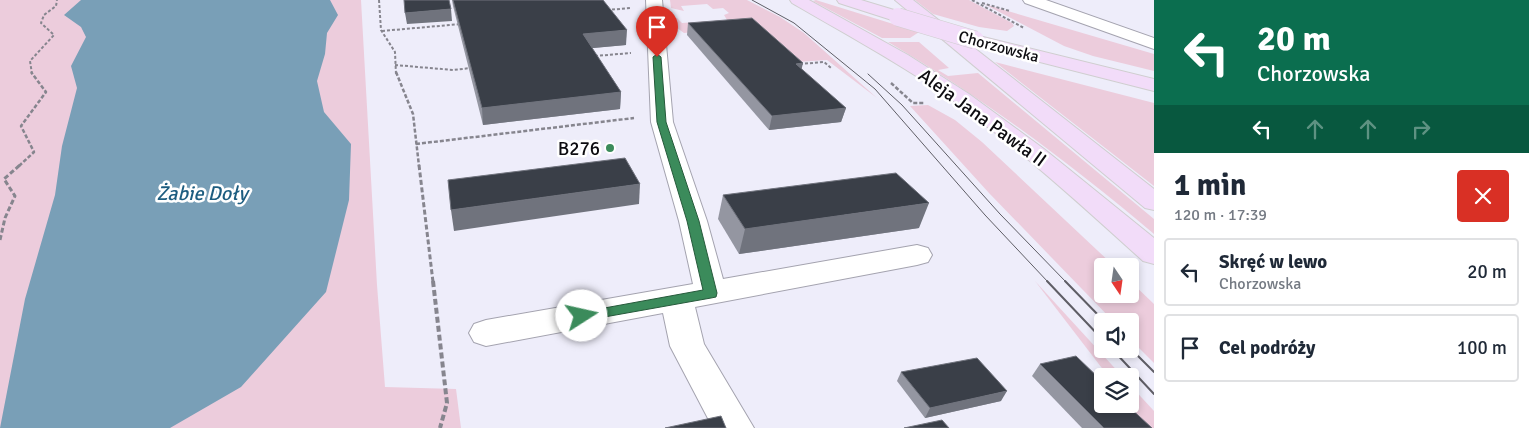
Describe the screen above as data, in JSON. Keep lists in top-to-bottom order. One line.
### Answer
{"streets":{"main road":["Chorzowska","Aleja Jana Pawła II"]},"crossings":[["Chorzowska","Aleja Jana Pawła II"]],"water":["Żabie Doły"],"places":["B276"],"north":"bottom","page":{"turn":["20 m","Chorzowska"],"heading":["1 min","120 m · 17:39"],"list":[{"name":"Skręć w lewo","note":"Chorzowska","value":"20 m"},{"name":"Cel podróży","value":"100 m"}]}}
